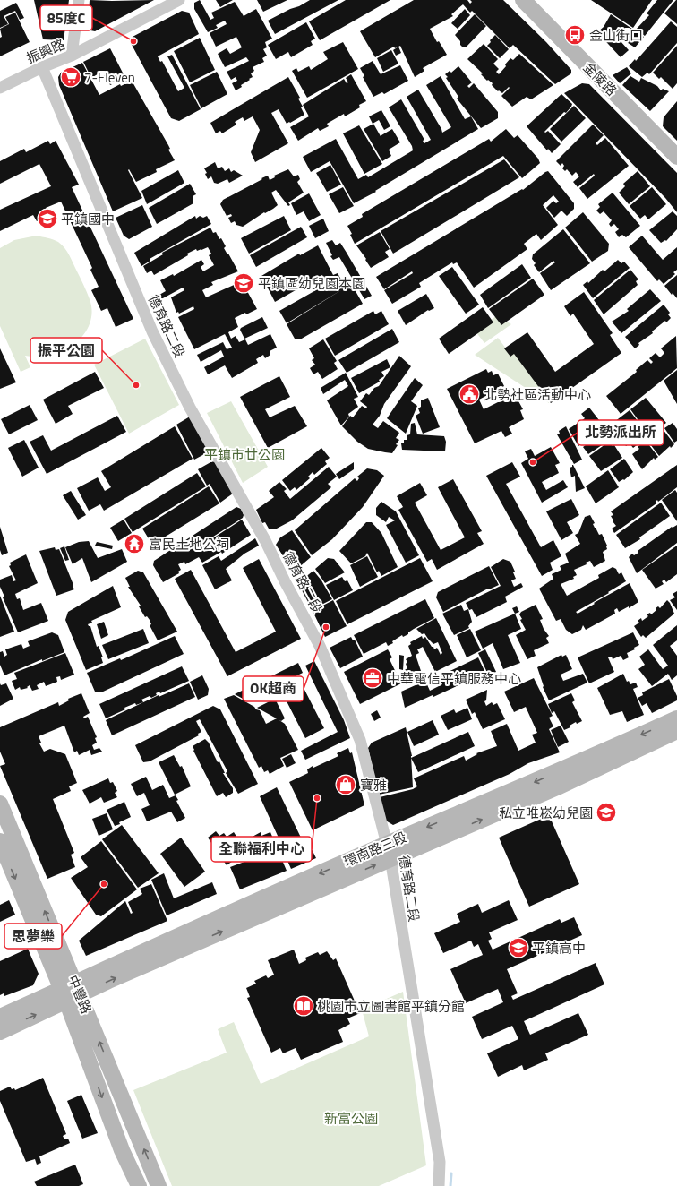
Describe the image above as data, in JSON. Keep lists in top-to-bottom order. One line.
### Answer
{"streets":{"main road":["金陵路","環南路三段","中豐路"],"street":["振興路","德育路二段"]},"crossings":[["振興路","德育路二段"],["德育路二段","環南路三段"],["環南路三段","中豐路"]],"parks":["平鎮市廿公園","新富公園"],"places":{"bus stop":["金山街口"],"other":["85度C","振平公園","北勢派出所","OK超商","全聯福利中心","思夢樂"],"supermarket":["7-Eleven"],"school or university":["平鎮國中","平鎮區幼兒園本園","私立唯崧幼兒園","平鎮高中"],"public building":["北勢社區活動中心"],"temple":["富民土地公祠"],"office":["中華電信平鎮服務中心"],"shop":["寶雅"],"library":["桃園市立圖書館平鎮分館"]}}
